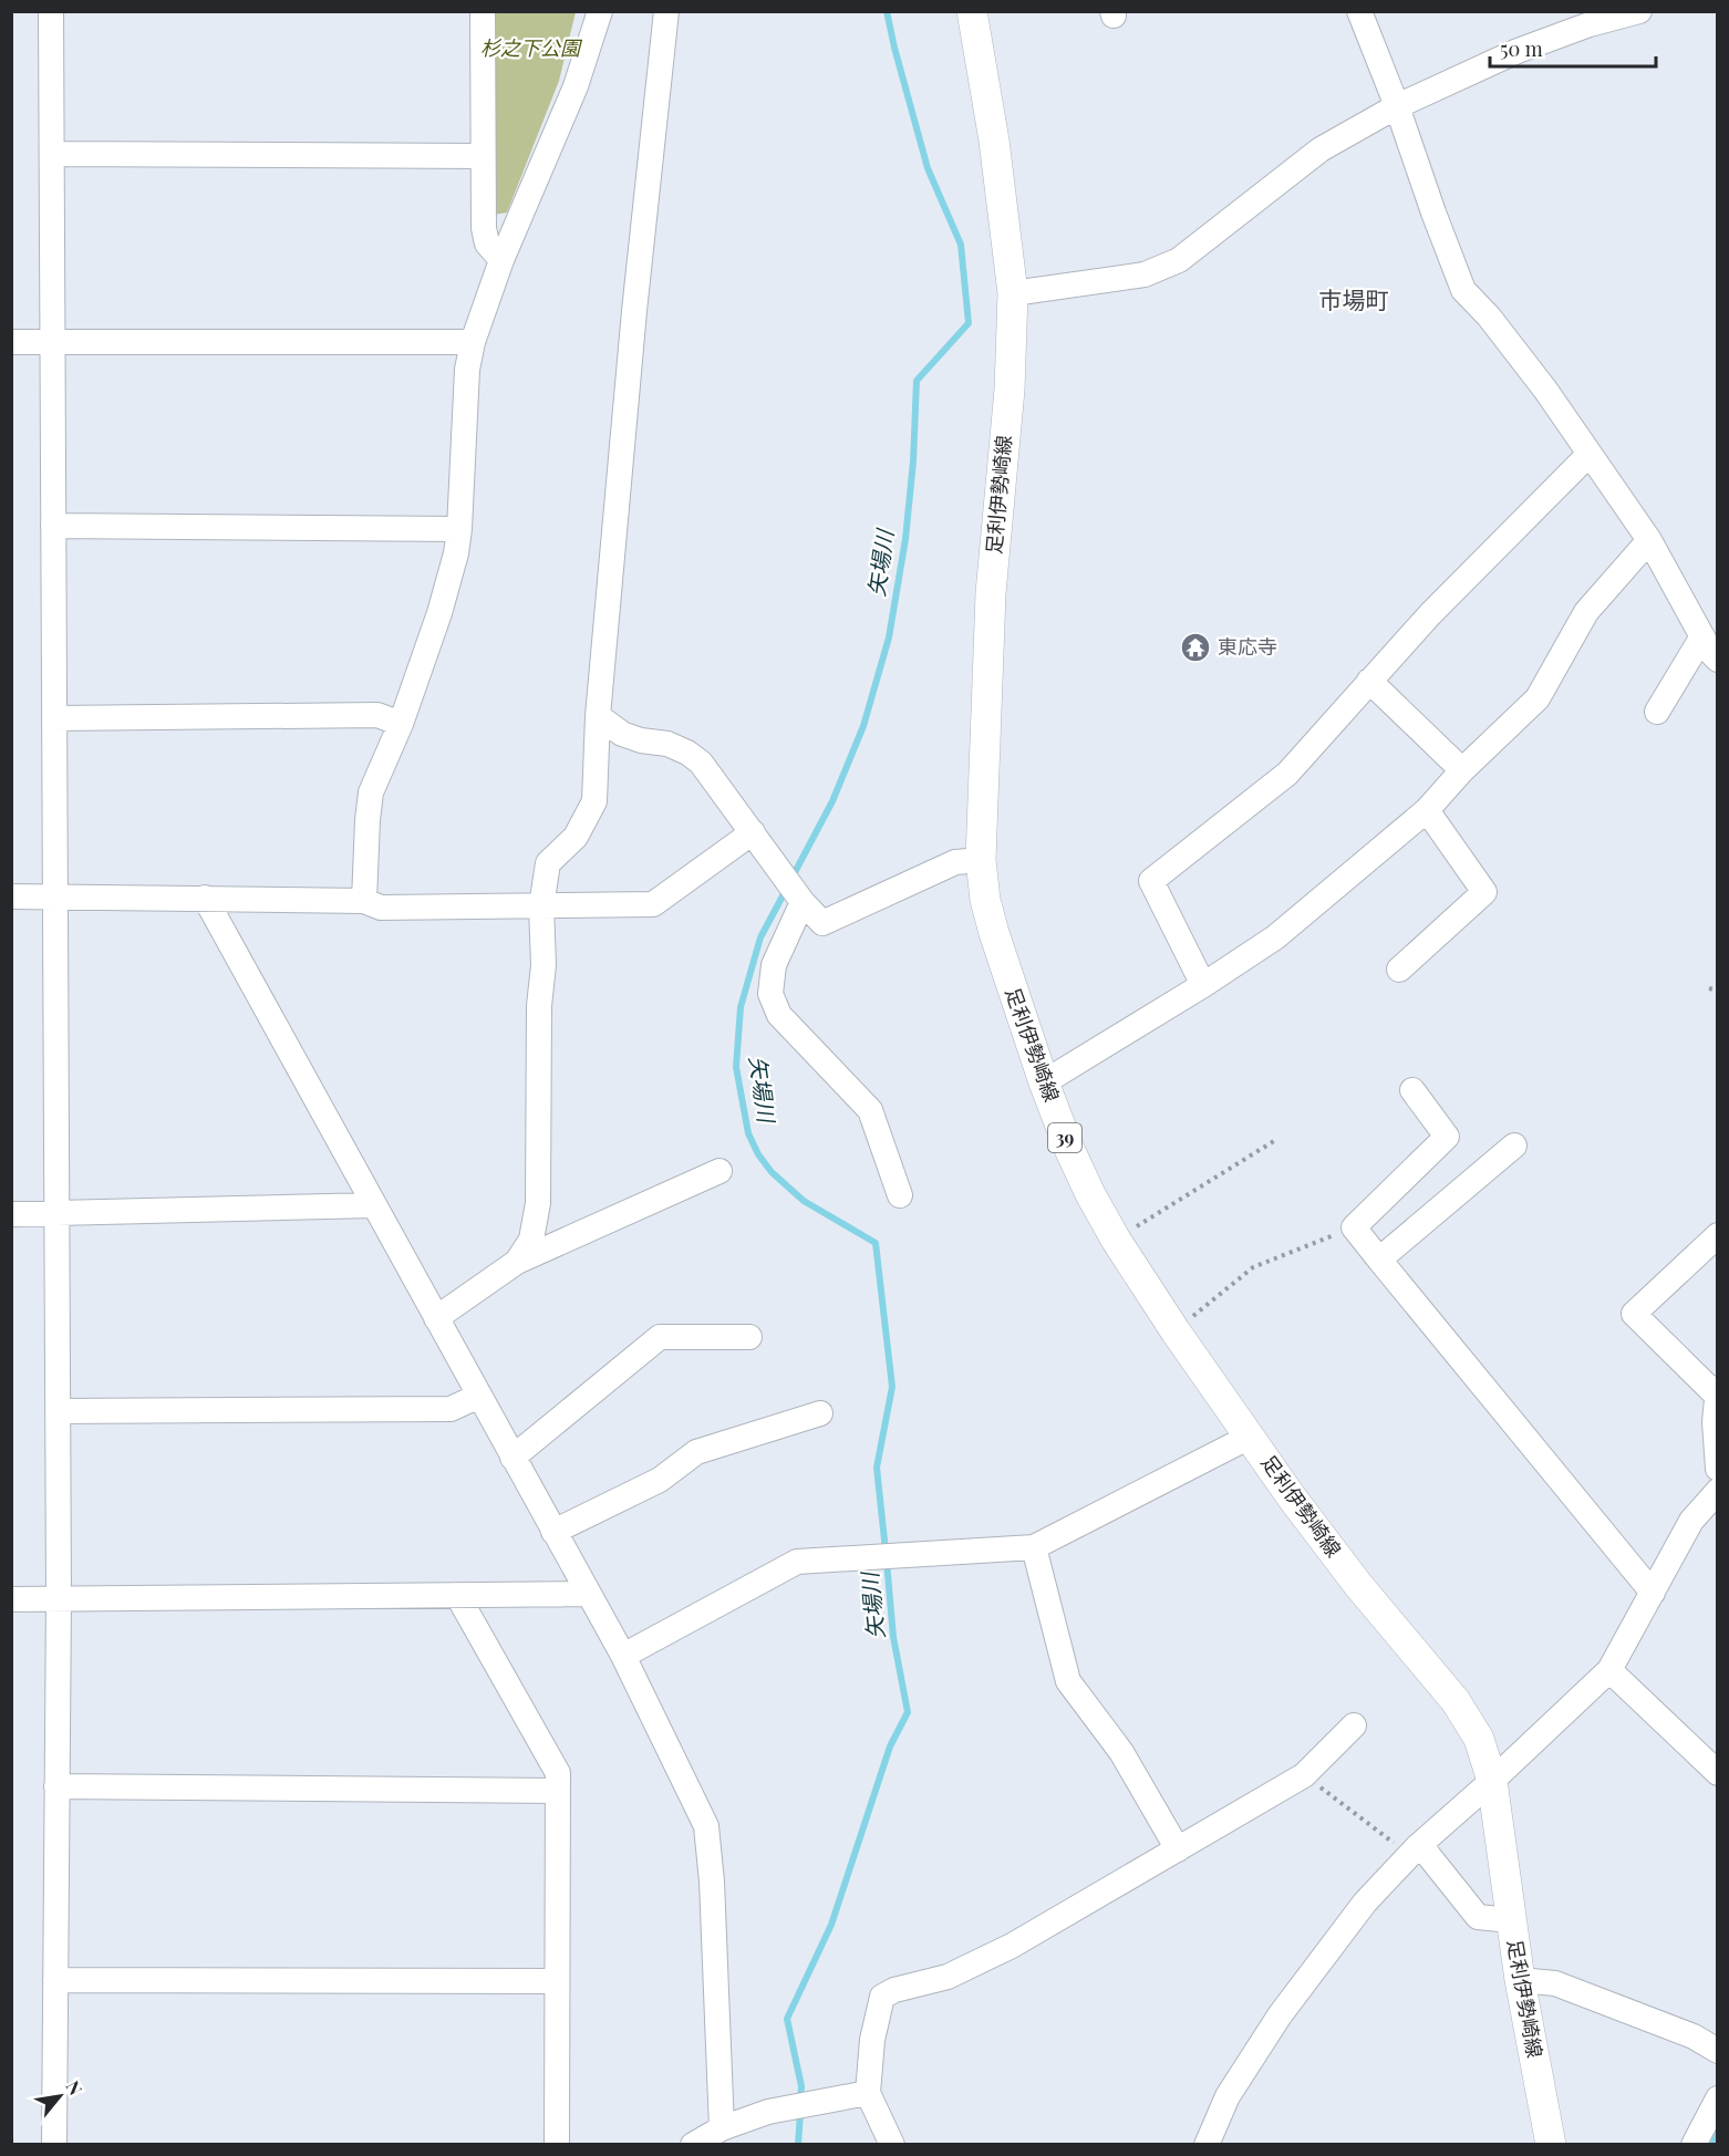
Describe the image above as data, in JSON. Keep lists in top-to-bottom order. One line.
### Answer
{"streets":{"main road":["足利伊勢崎線","39"]},"districts":["市場町"],"water":["矢場川"],"parks":["杉之下公園"],"places":{"temple":["東応寺"]},"scale_bar":"50 m","north":"top right"}
